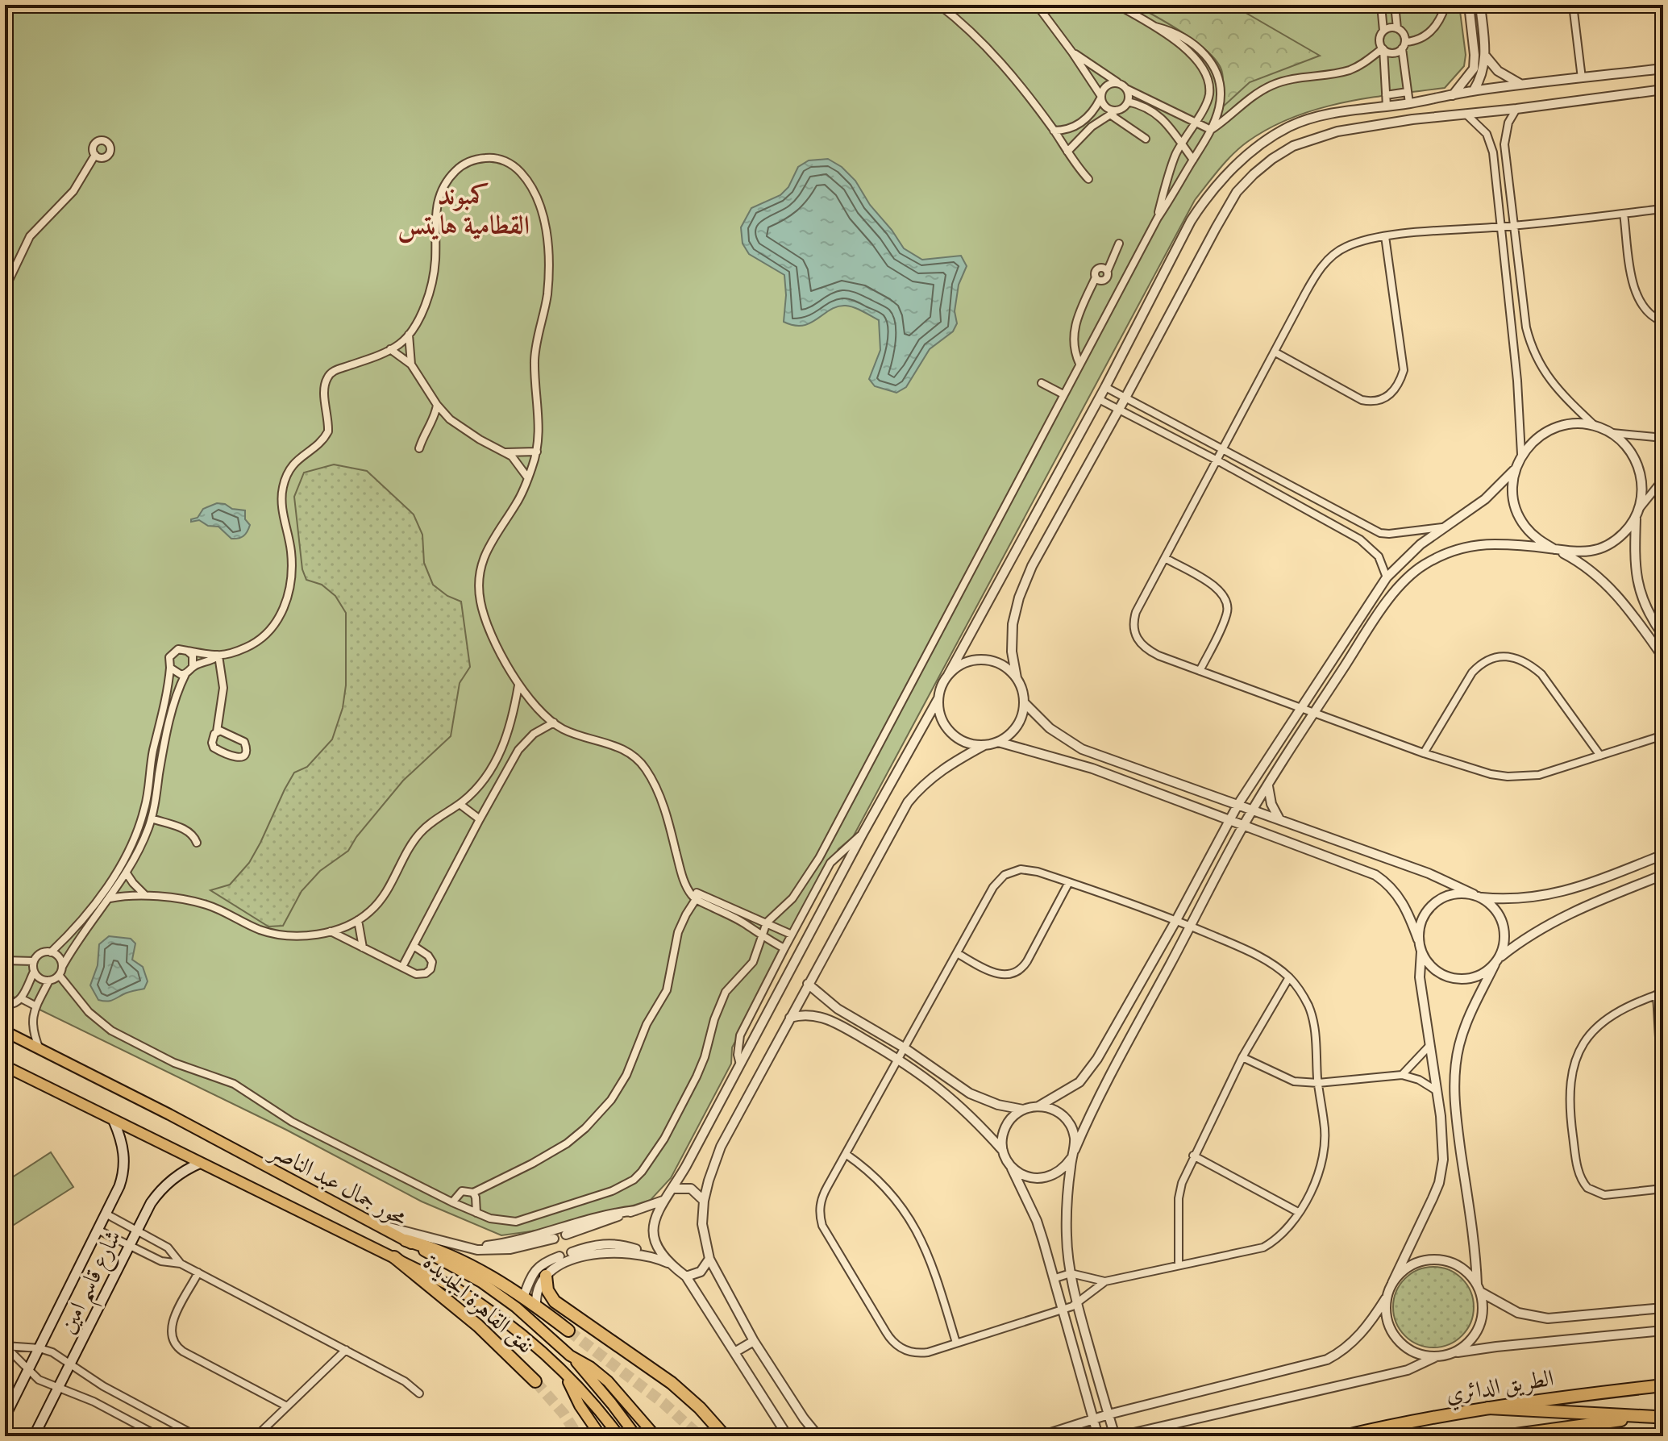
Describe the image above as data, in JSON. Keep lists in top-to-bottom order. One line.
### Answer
{"streets":{"highway":["نفق القاهرة الجديدة","الطريق الدائري"],"main road":["محور جمال عبد الناصر","شارع قاسم امين"]},"crossings":[["محور جمال عبد الناصر","شارع قاسم امين"],["محور جمال عبد الناصر","نفق القاهرة الجديدة"]],"districts":["كمبوند القطامية هايتس"]}
